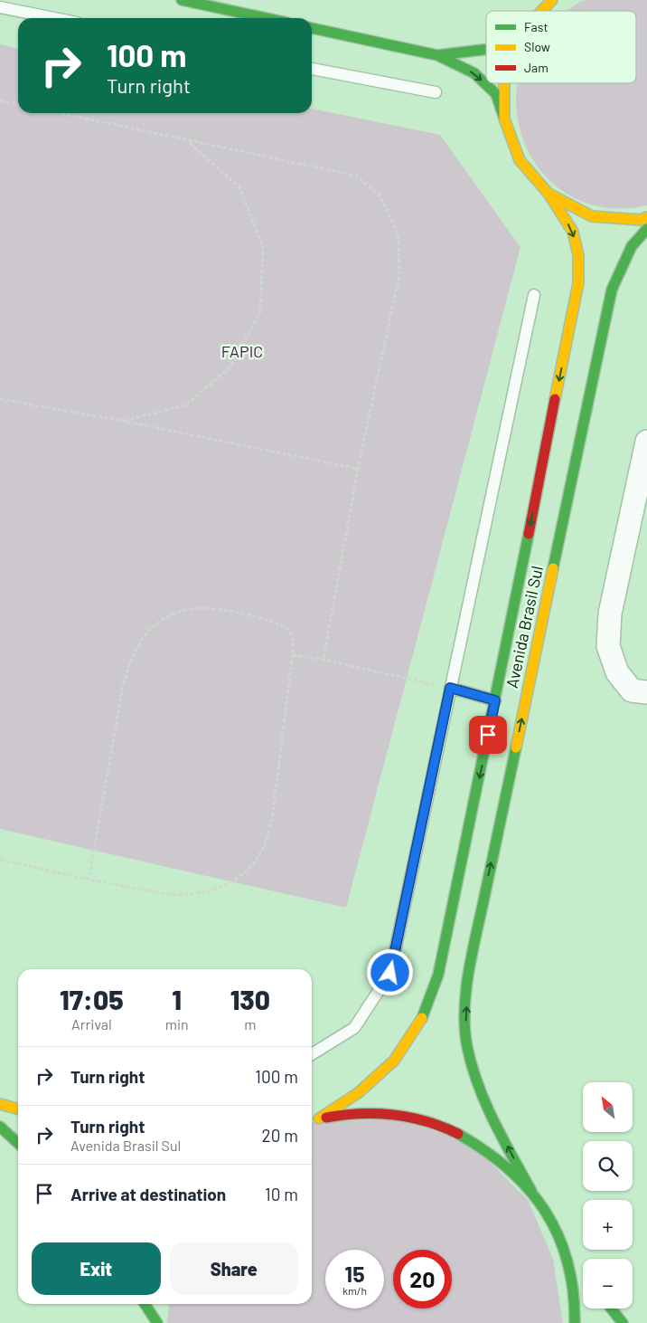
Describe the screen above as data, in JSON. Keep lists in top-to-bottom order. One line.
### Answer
{"streets":{"main road":["Avenida Brasil Sul"]},"parks":["FAPIC"],"legend":["Fast","Slow","Jam"],"north":"top left","page":{"turn":["100 m","Turn right"],"eta":["17:05","Arrival","1","min","130","m"],"list":[{"name":"Turn right","value":"100 m"},{"name":"Turn right","note":"Avenida Brasil Sul","value":"20 m"},{"name":"Arrive at destination","value":"10 m"}],"map_buttons":["+","−"],"buttons":["Exit","Share"],"speed":"15 km/h","limit":"20"}}
